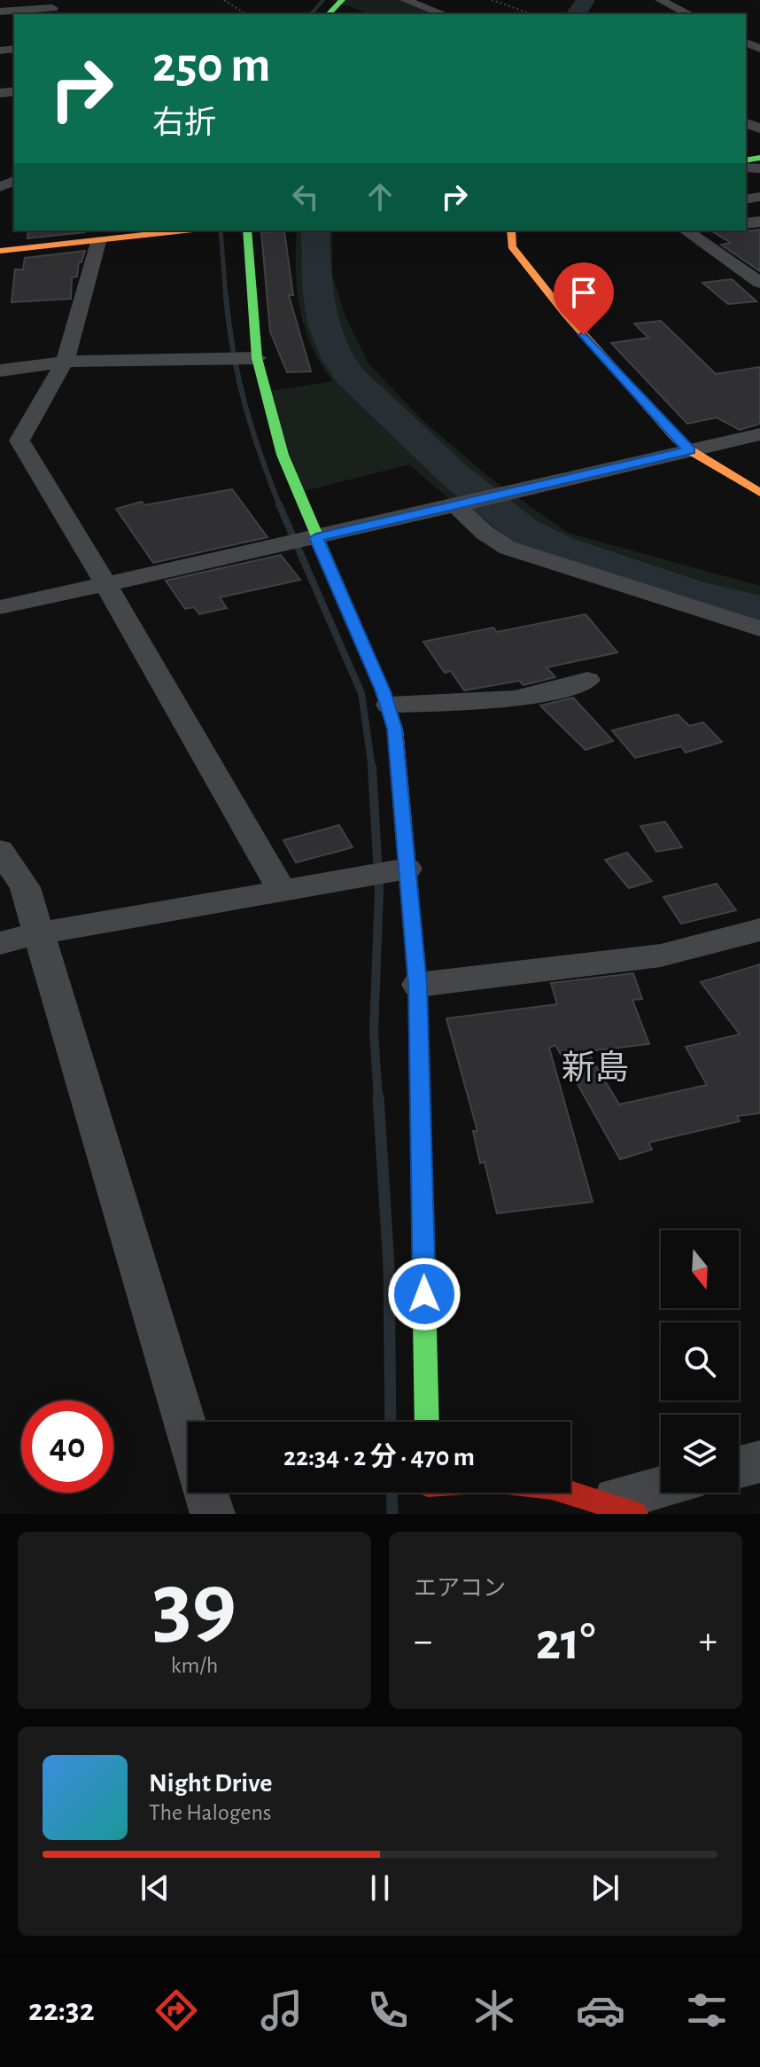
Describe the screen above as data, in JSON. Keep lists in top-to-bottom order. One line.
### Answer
{"districts":["新島"],"north":"bottom","page":{"turn":["250 m","右折"],"limit":"40","trip":"22:34 · 2 分 · 470 m","tile":[["39","km/h"],"エアコン"],"heat":["−","21°","+"],"song":["Night Drive","The Halogens"],"tabs":"22:32"}}
